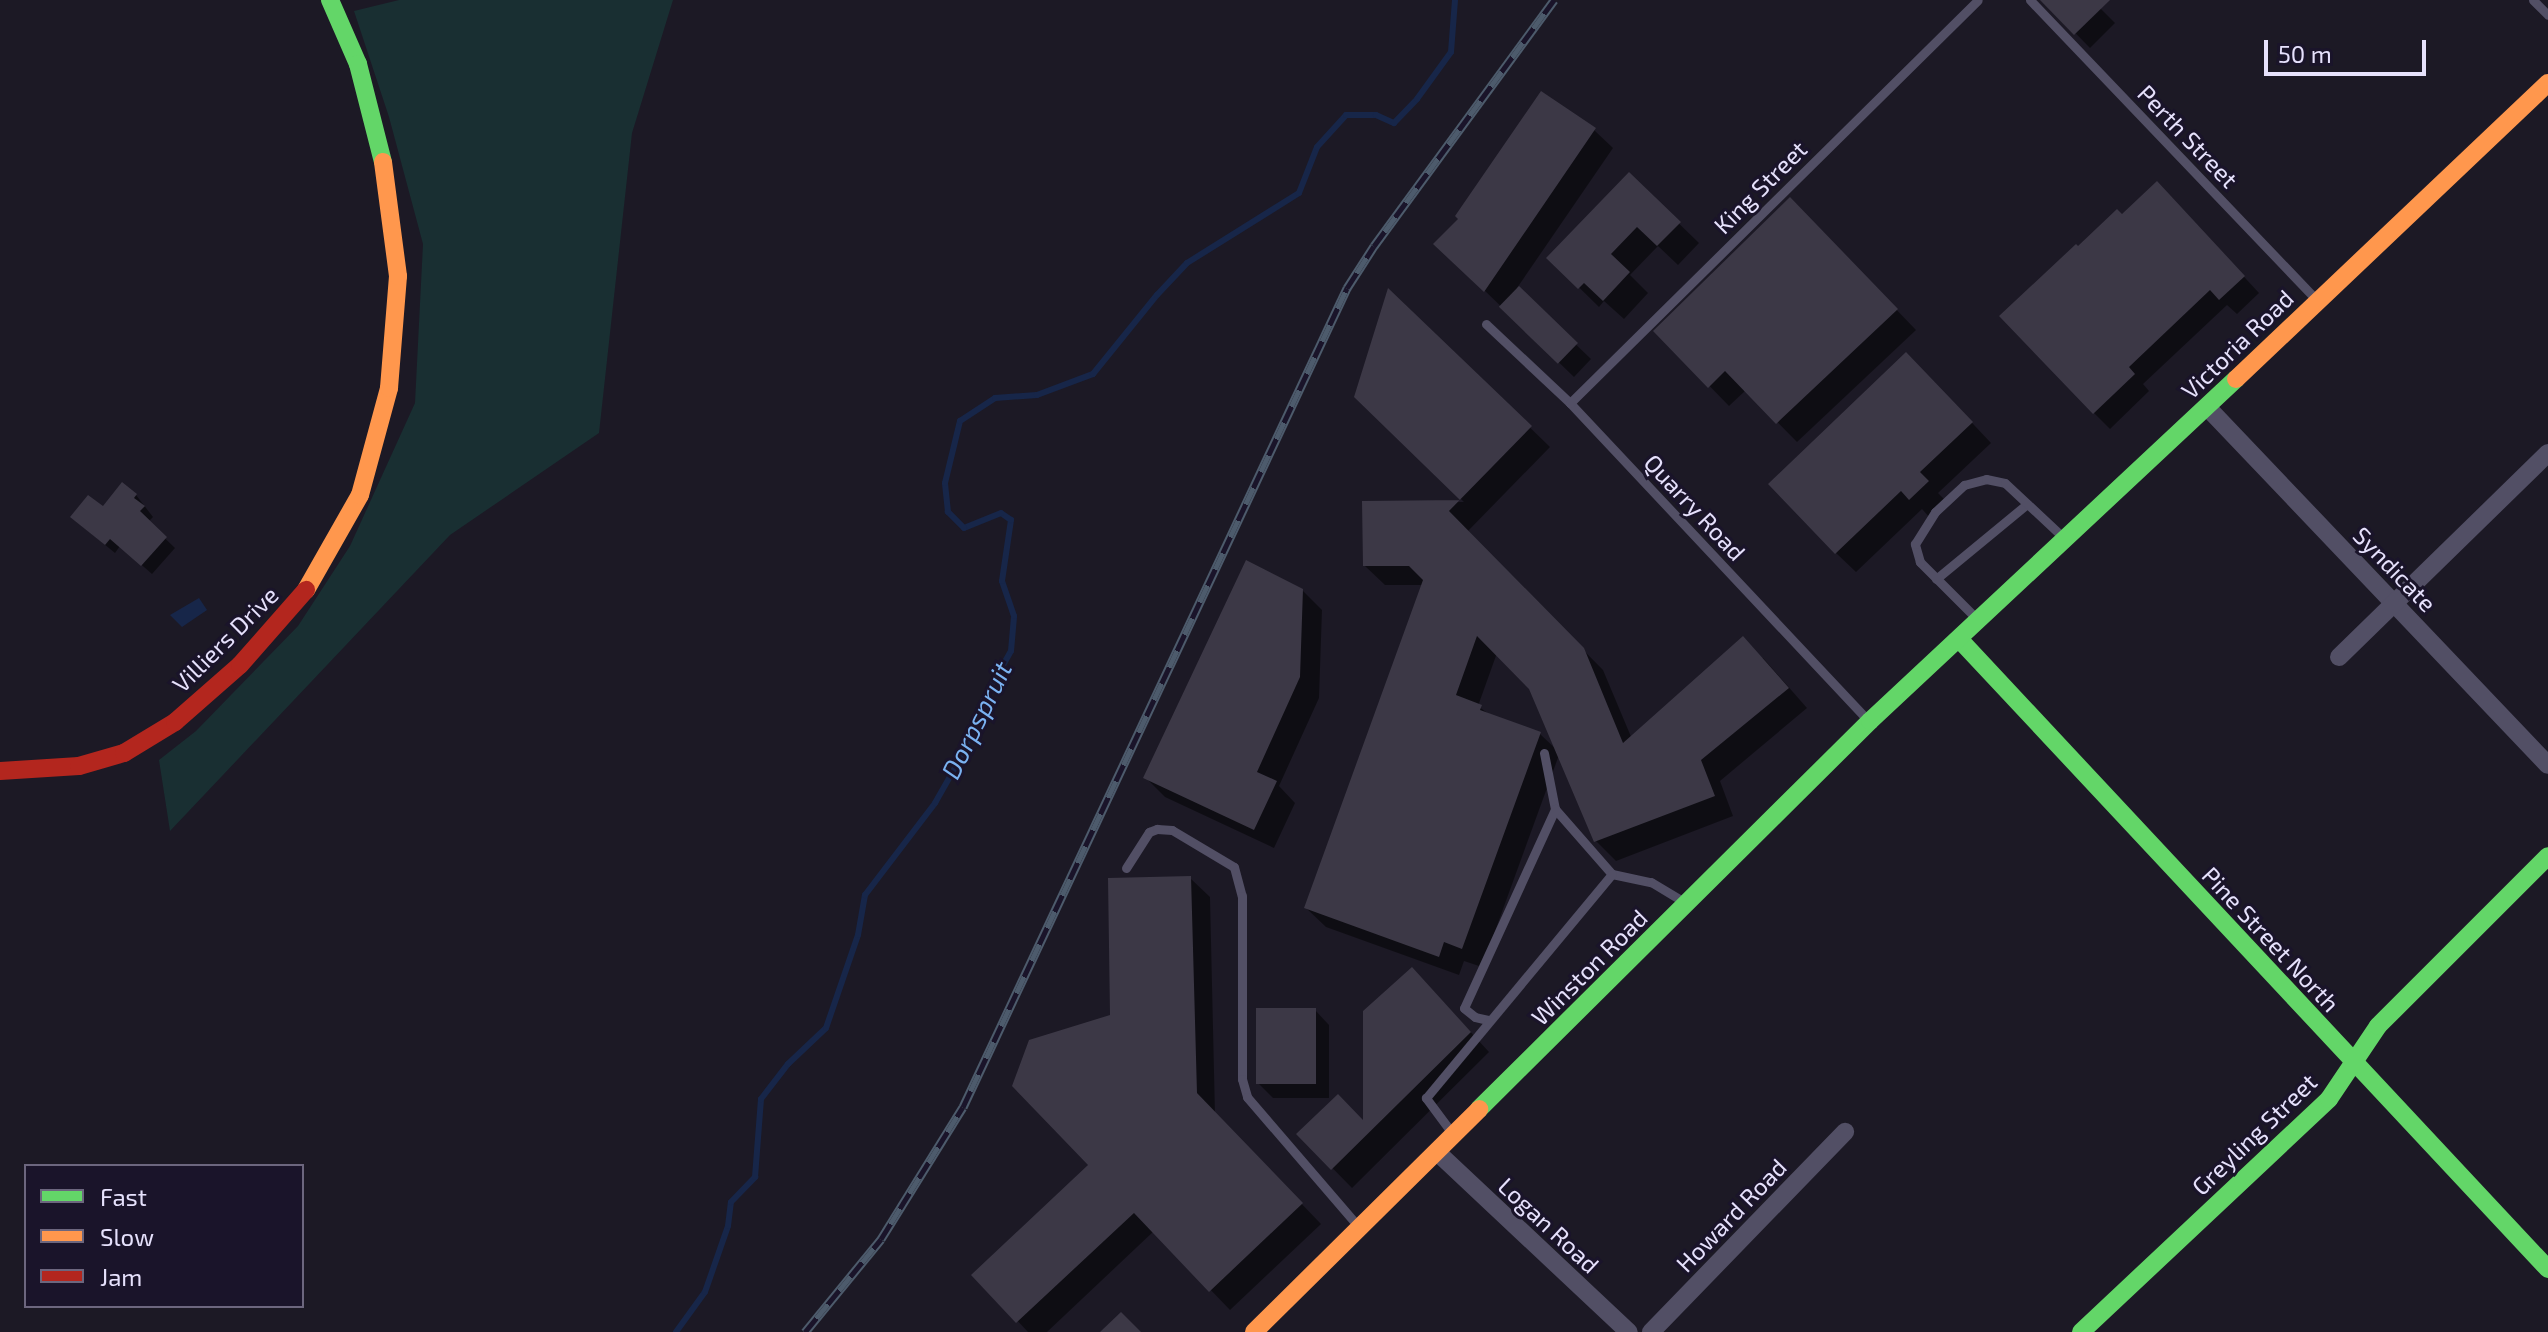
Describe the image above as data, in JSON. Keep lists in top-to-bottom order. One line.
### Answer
{"streets":{"street":["Victoria Road","Syndicate","Villiers Drive","Pine Street North","Winston Road","Greyling Street","Howard Road","Logan Road"],"lane":["Perth Street","King Street","Quarry Road"]},"crossings":[["Perth Street","Victoria Road"],["King Street","Quarry Road"],["Victoria Road","Syndicate"],["Victoria Road","Pine Street North"],["Victoria Road","Winston Road"],["Quarry Road","Winston Road"],["Pine Street North","Winston Road"],["Pine Street North","Greyling Street"],["Winston Road","Logan Road"]],"water":["Dorpspruit"],"legend":["Fast","Slow","Jam"],"scale_bar":"50 m"}
